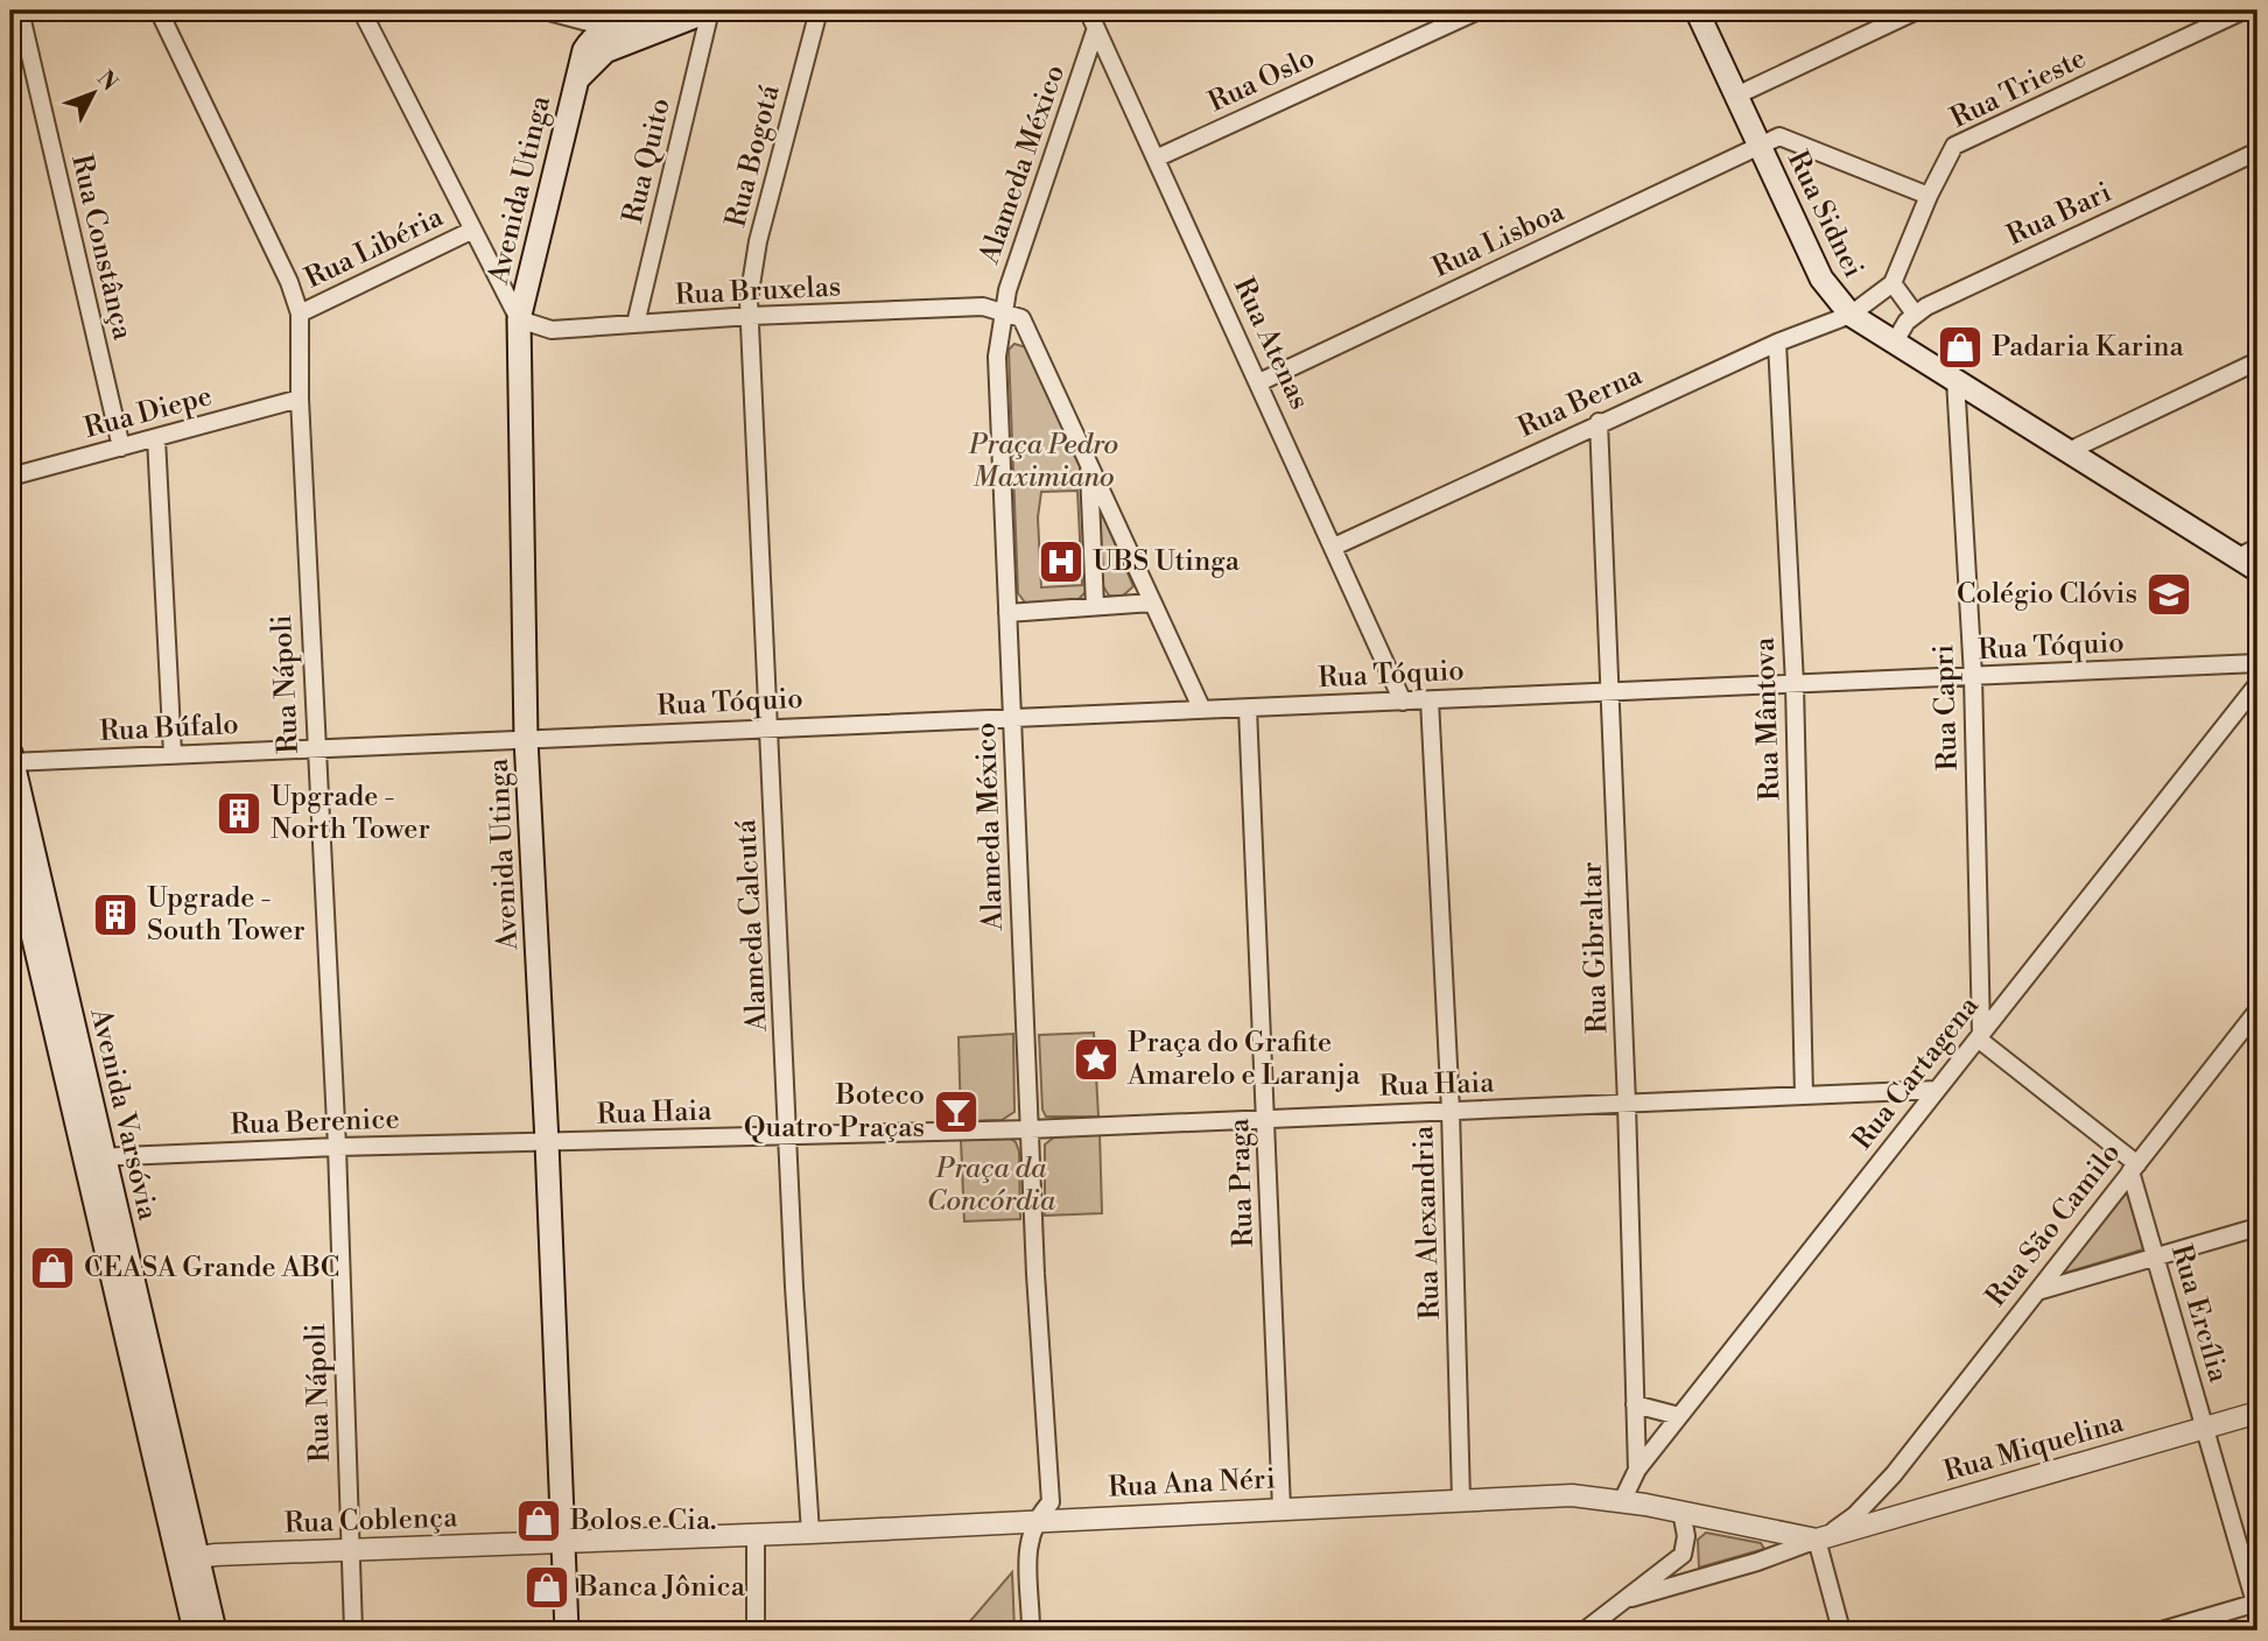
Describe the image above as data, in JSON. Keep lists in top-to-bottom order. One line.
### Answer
{"streets":{"main road":["Avenida Utinga","Rua Sidnei","Avenida Varsóvia"],"street":["Rua Oslo","Rua Trieste","Rua Bogotá","Rua Quito","Alameda México","Rua Bari","Rua Lisboa","Rua Constânça","Rua Libéria","Rua Bruxelas","Rua Atenas","Rua Berna","Rua Diepe","Rua Tóquio","Rua Nápoli","Rua Capri","Rua Mântova","Rua Búfalo","Alameda Calcutá","Rua Gibraltar","Rua Cartagena","Rua Haia","Rua Berenice","Rua Praga","Rua Alexandria","Rua São Camilo","Rua Ercília","Rua Miquelina","Rua Ana Néri","Rua Coblença"]},"crossings":[["Rua Oslo","Rua Atenas"],["Rua Bogotá","Rua Bruxelas"],["Rua Bogotá","Alameda Calcutá"],["Rua Quito","Avenida Utinga"],["Rua Quito","Rua Bruxelas"],["Alameda México","Rua Bruxelas"],["Alameda México","Rua Atenas"],["Alameda México","Rua Tóquio"],["Alameda México","Rua Haia"],["Alameda México","Rua Ana Néri"],["Avenida Utinga","Rua Bruxelas"],["Avenida Utinga","Rua Tóquio"],["Avenida Utinga","Rua Búfalo"],["Avenida Utinga","Rua Haia"],["Avenida Utinga","Rua Berenice"],["Avenida Utinga","Rua Ana Néri"],["Avenida Utinga","Rua Coblença"],["Rua Sidnei","Rua Bari"],["Rua Sidnei","Rua Lisboa"],["Rua Sidnei","Rua Berna"],["Rua Sidnei","Rua Capri"],["Rua Lisboa","Rua Atenas"],["Rua Constânça","Rua Diepe"],["Rua Libéria","Rua Nápoli"],["Rua Bruxelas","Alameda Calcutá"],["Rua Atenas","Rua Berna"],["Rua Atenas","Rua Tóquio"],["Rua Berna","Rua Mântova"],["Rua Berna","Rua Gibraltar"],["Rua Diepe","Rua Nápoli"],["Rua Tóquio","Rua Capri"],["Rua Tóquio","Rua Mântova"],["Rua Tóquio","Rua Búfalo"],["Rua Tóquio","Alameda Calcutá"],["Rua Tóquio","Rua Gibraltar"],["Rua Tóquio","Rua Praga"],["Rua Tóquio","Rua Alexandria"],["Rua Nápoli","Rua Búfalo"],["Rua Nápoli","Rua Berenice"],["Rua Nápoli","Rua Coblença"],["Rua Capri","Rua Cartagena"],["Rua Mântova","Rua Haia"],["Rua Búfalo","Avenida Varsóvia"],["Alameda Calcutá","Rua Haia"],["Alameda Calcutá","Rua Ana Néri"],["Rua Gibraltar","Rua Cartagena"],["Rua Gibraltar","Rua Haia"],["Rua Cartagena","Rua Haia"],["Rua Cartagena","Rua Ana Néri"],["Rua Haia","Rua Berenice"],["Rua Haia","Rua Praga"],["Rua Haia","Rua Alexandria"],["Avenida Varsóvia","Rua Berenice"],["Avenida Varsóvia","Rua Coblença"],["Rua Praga","Rua Ana Néri"],["Rua Alexandria","Rua Ana Néri"],["Rua São Camilo","Rua Ercília"],["Rua São Camilo","Rua Miquelina"],["Rua São Camilo","Rua Ana Néri"],["Rua Ercília","Rua Miquelina"],["Rua Miquelina","Rua Ana Néri"],["Rua Ana Néri","Rua Coblença"]],"parks":["Praça Pedro Maximiano","Praça da Concórdia"],"places":{"shop":["Padaria Karina","CEASA Grande ABC","Bolos e Cia.","Banca Jônica"],"hospital":["UBS Utinga"],"school or university":["Colégio Clóvis"],"building":["Upgrade - North Tower","Upgrade - South Tower"],"place":["Praça do Grafite Amarelo e Laranja"],"bar":["Boteco Quatro Praças"]},"north":"top right"}
